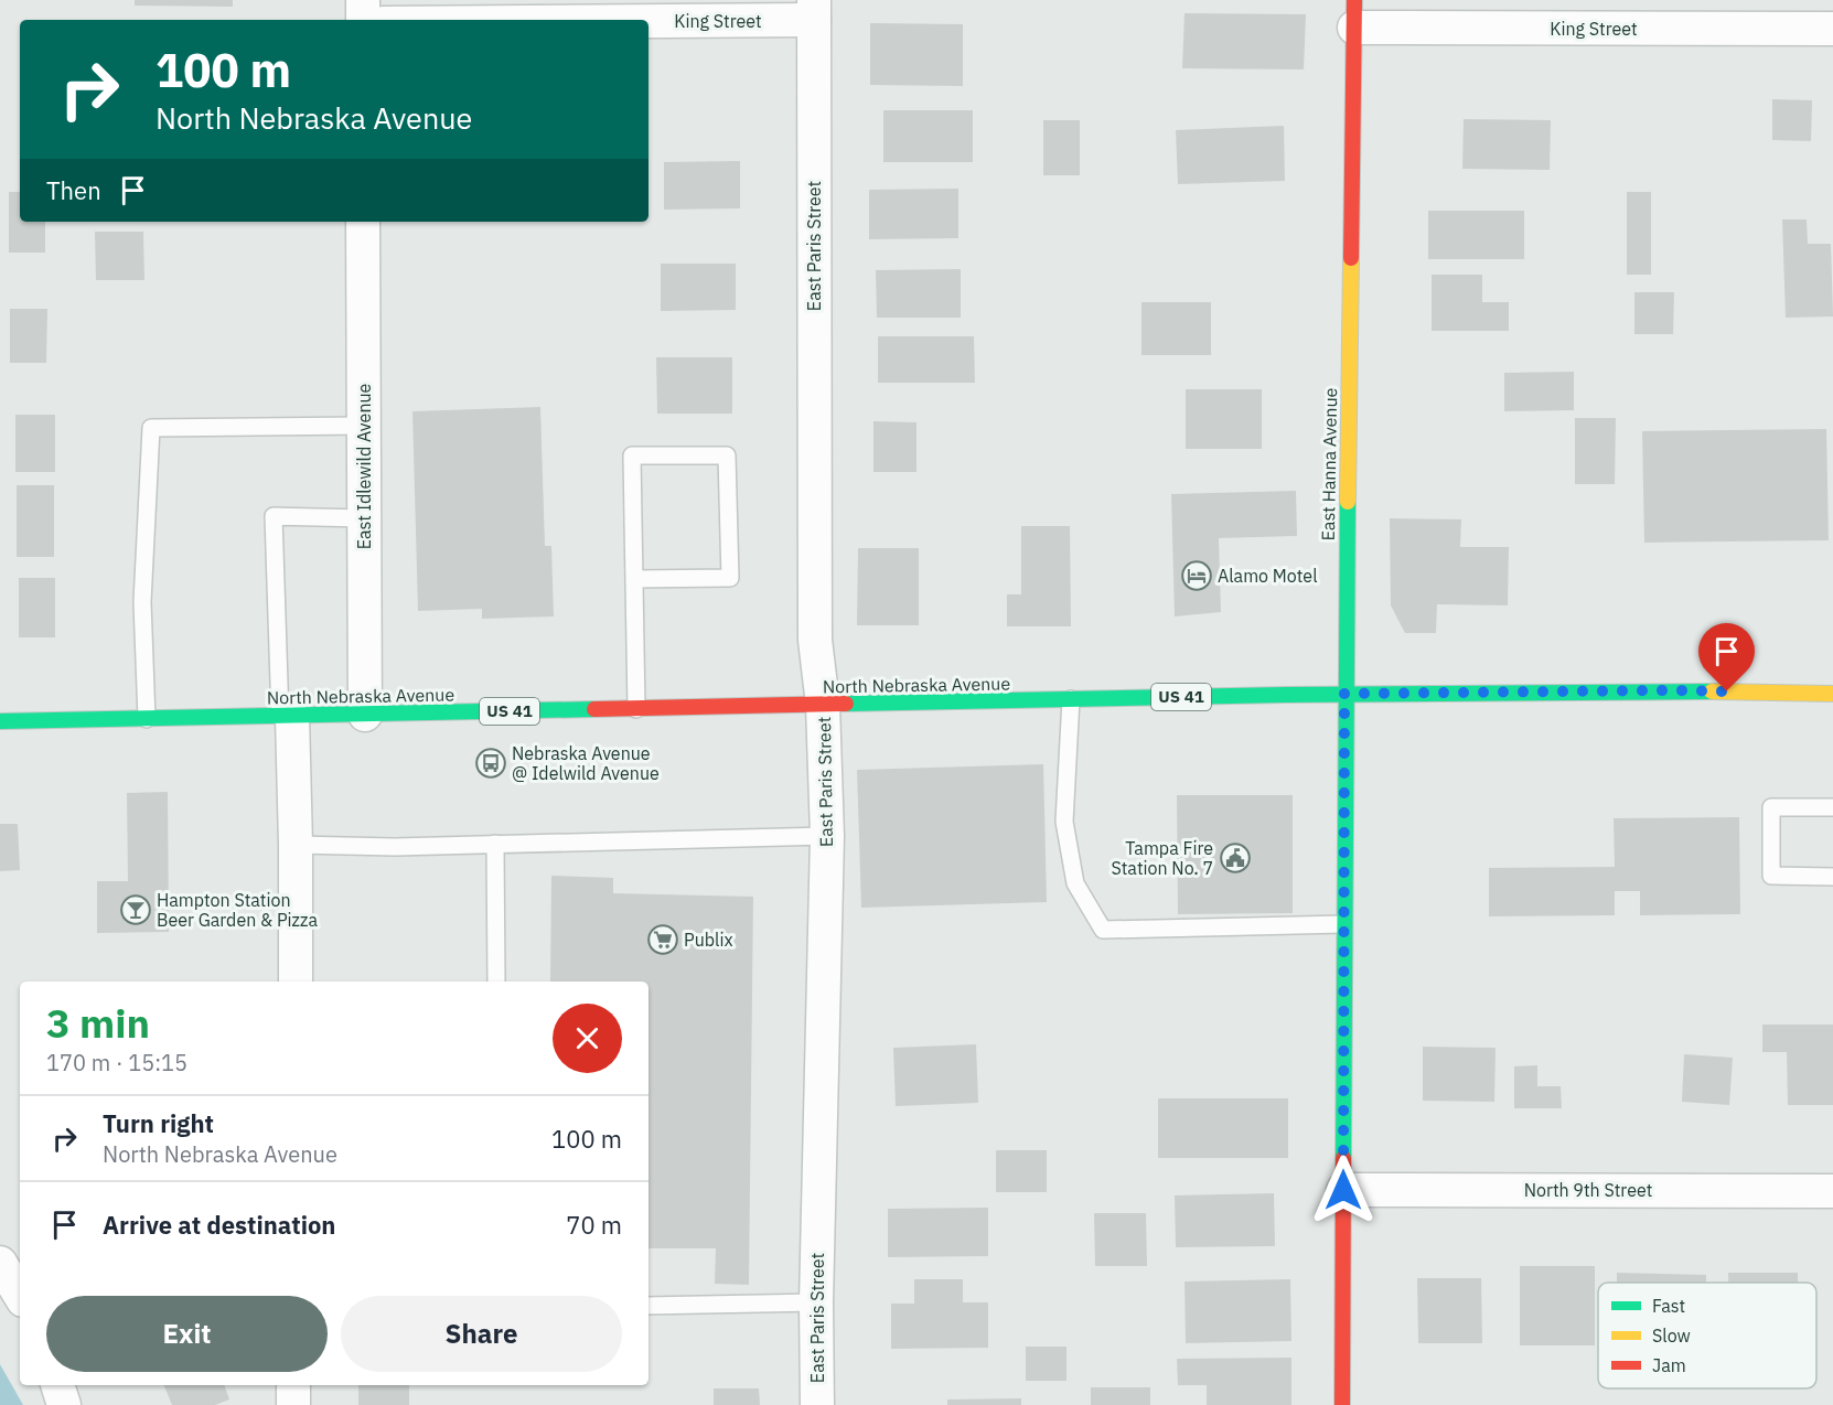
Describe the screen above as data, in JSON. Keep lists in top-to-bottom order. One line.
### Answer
{"streets":{"main road":["East Hanna Avenue","North Nebraska Avenue","US 41"],"street":["King Street","East Paris Street","East Idlewild Avenue","North 9th Street"]},"crossings":[["King Street","East Paris Street"],["King Street","East Hanna Avenue"],["East Paris Street","North Nebraska Avenue"],["East Hanna Avenue","North Nebraska Avenue"],["East Hanna Avenue","North 9th Street"],["East Idlewild Avenue","North Nebraska Avenue"]],"places":{"hotel":["Alamo Motel"],"bus stop":["Nebraska Avenue @ Idelwild Avenue"],"public building":["Tampa Fire Station No. 7"],"bar":["Hampton Station Beer Garden & Pizza"],"supermarket":["Publix"]},"legend":["Fast","Slow","Jam"],"page":{"turn":["100 m","North Nebraska Avenue"],"then":"Then","heading":["3 min","170 m · 15:15"],"list":[{"name":"Turn right","note":"North Nebraska Avenue","value":"100 m"},{"name":"Arrive at destination","value":"70 m"}],"buttons":["Exit","Share"]}}
